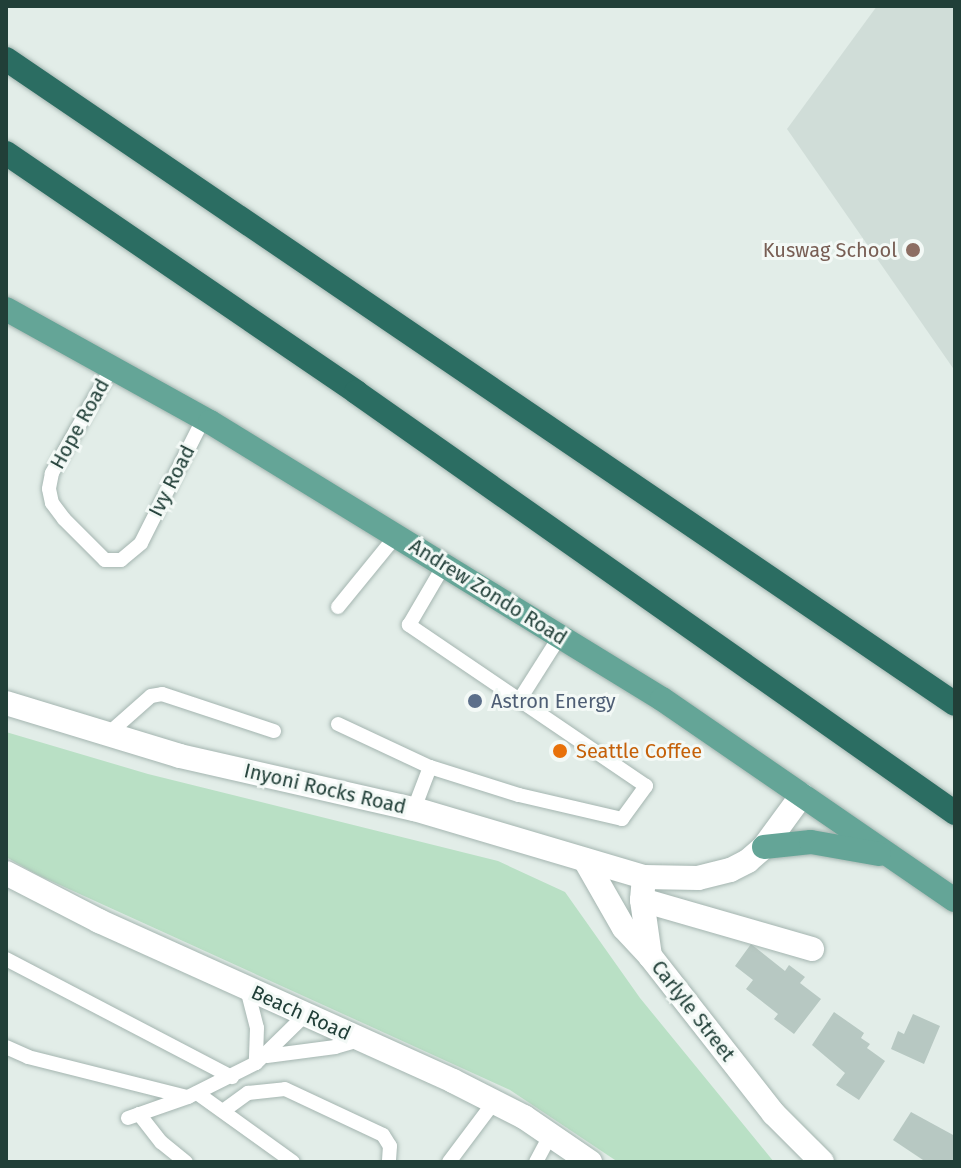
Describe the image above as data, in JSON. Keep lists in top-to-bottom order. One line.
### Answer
{"streets":{"main road":["Andrew Zondo Road"],"street":["Inyoni Rocks Road","Carlyle Street","Beach Road"],"lane":["Hope Road","Ivy Road"]},"crossings":[["Hope Road","Ivy Road"],["Hope Road","Andrew Zondo Road"],["Ivy Road","Andrew Zondo Road"],["Inyoni Rocks Road","Carlyle Street"]],"places":["Kuswag School","Astron Energy","Seattle Coffee"]}
